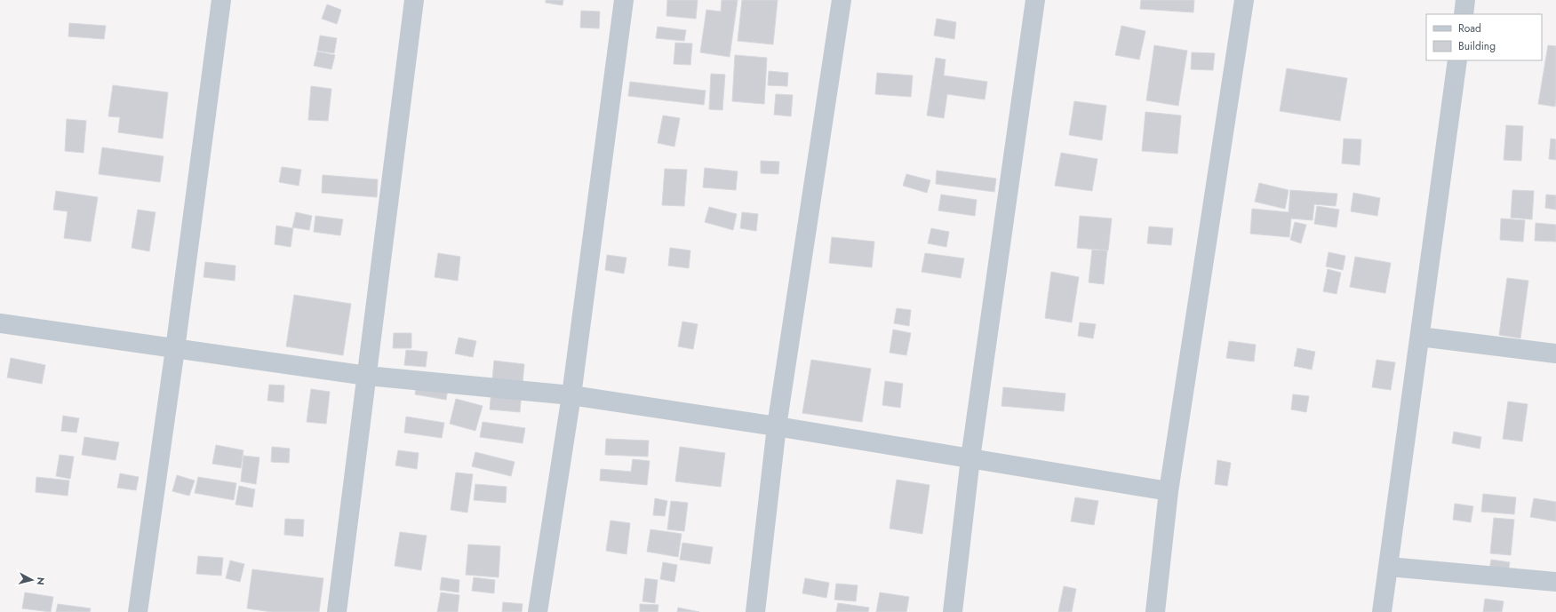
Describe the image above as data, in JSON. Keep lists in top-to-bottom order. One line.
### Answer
{"legend":["Road","Building"],"north":"right"}
